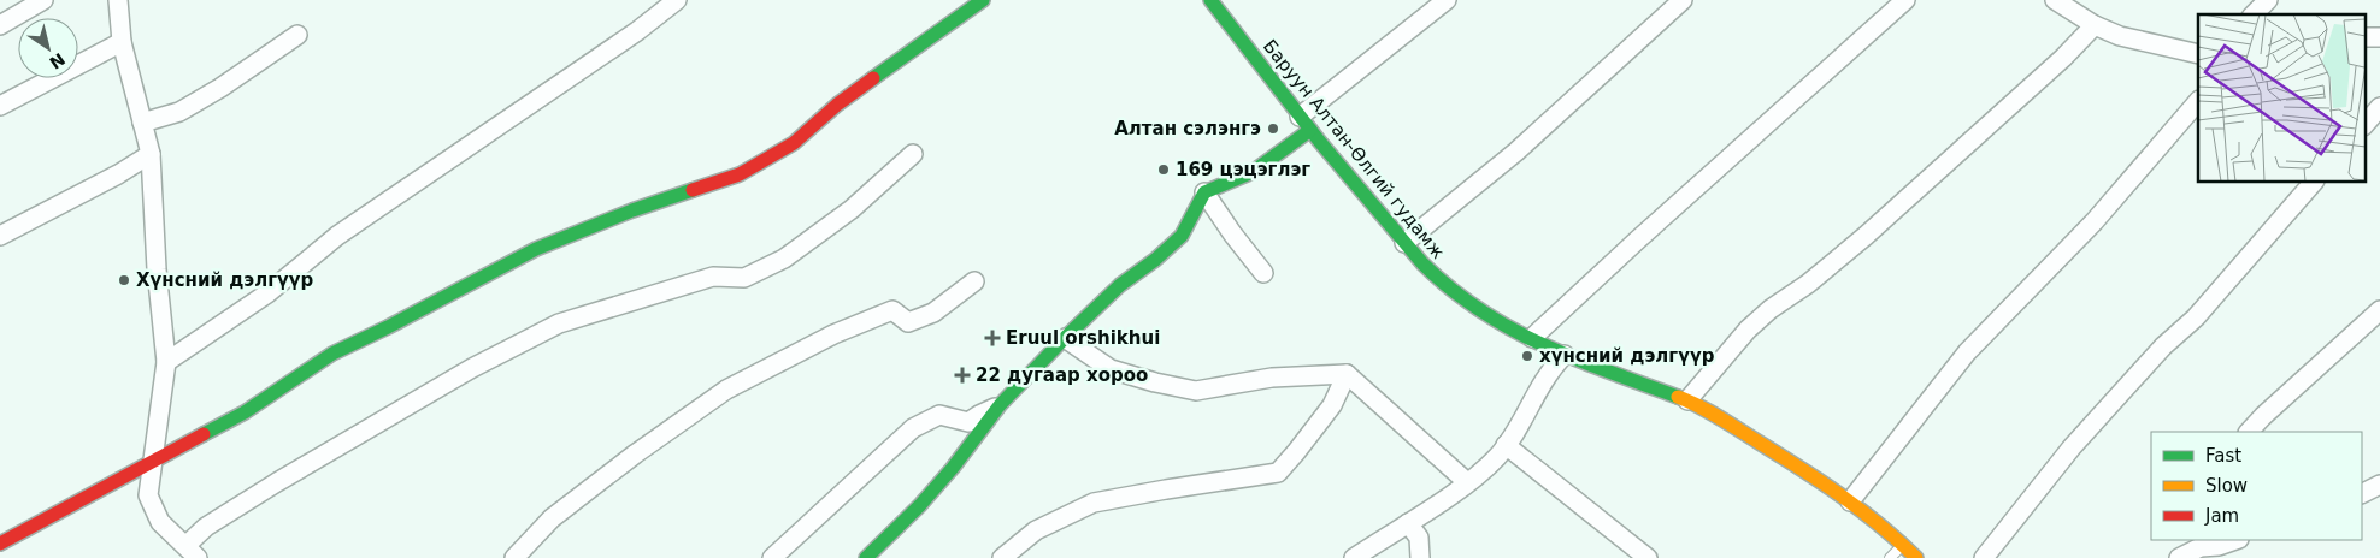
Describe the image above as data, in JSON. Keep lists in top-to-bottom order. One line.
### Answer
{"streets":{"street":["Баруун Алтан-Өлгий гудамж"]},"places":{"other":["Алтан сэлэнгэ","169 цэцэглэг","Хүнсний дэлгүүр","хүнсний дэлгүүр"],"health":["Eruul orshikhui","22 дугаар хороо"]},"legend":["Fast","Slow","Jam"],"north":"bottom right"}
